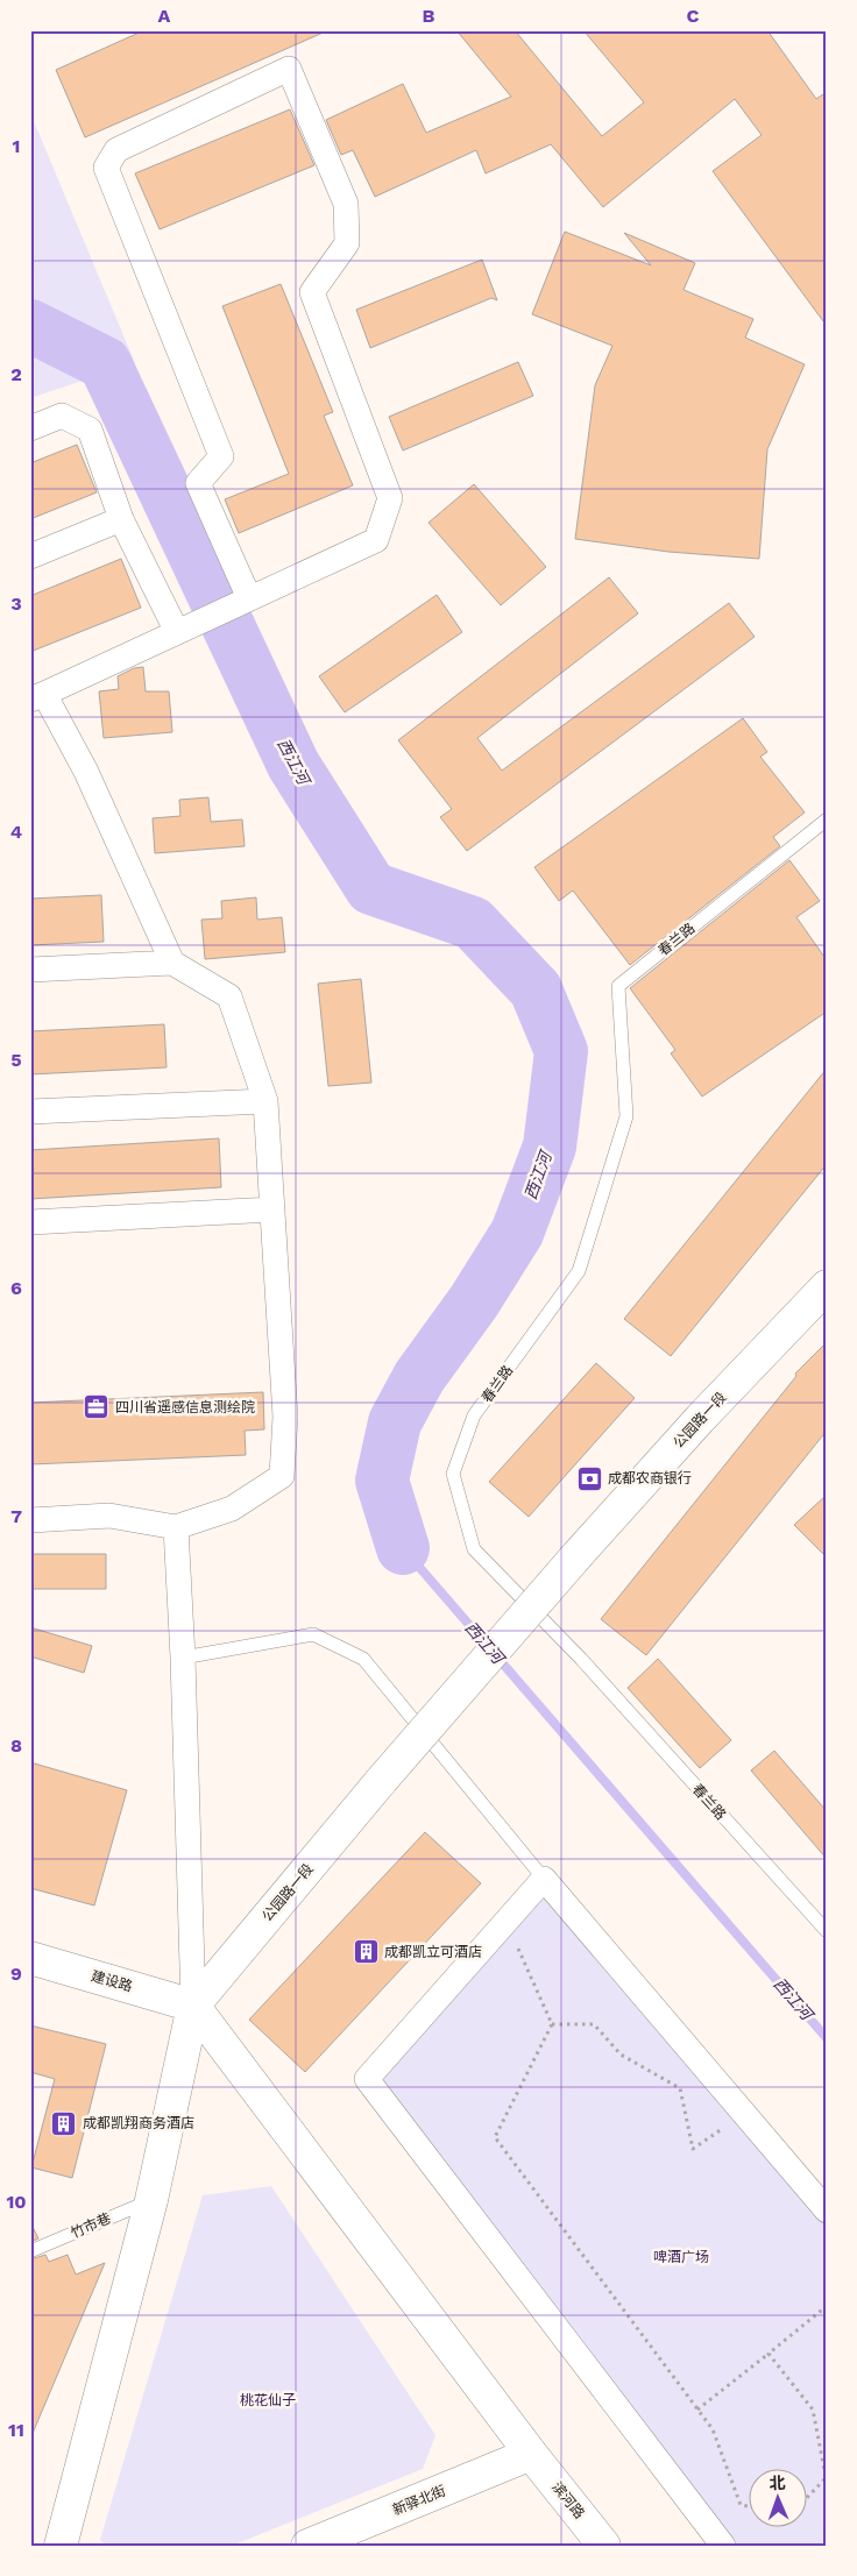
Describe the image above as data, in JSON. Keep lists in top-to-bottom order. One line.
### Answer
{"streets":{"street":["公园路一段","建设路","新驿北街","滨河路"],"lane":["春兰路","竹市巷"]},"crossings":[["公园路一段","建设路"],["公园路一段","滨河路"],["建设路","滨河路"],["新驿北街","滨河路"]],"water":["西江河"],"parks":["啤酒广场","桃花仙子"],"places":{"office":["四川省遥感信息测绘院"],"bank":["成都农商银行"],"building":["成都凯立可酒店","成都凯翔商务酒店"]},"north":"top","grid":{"columns":["A","B","C"],"rows":["1","2","3","4","5","6","7","8","9","10","11"]}}
